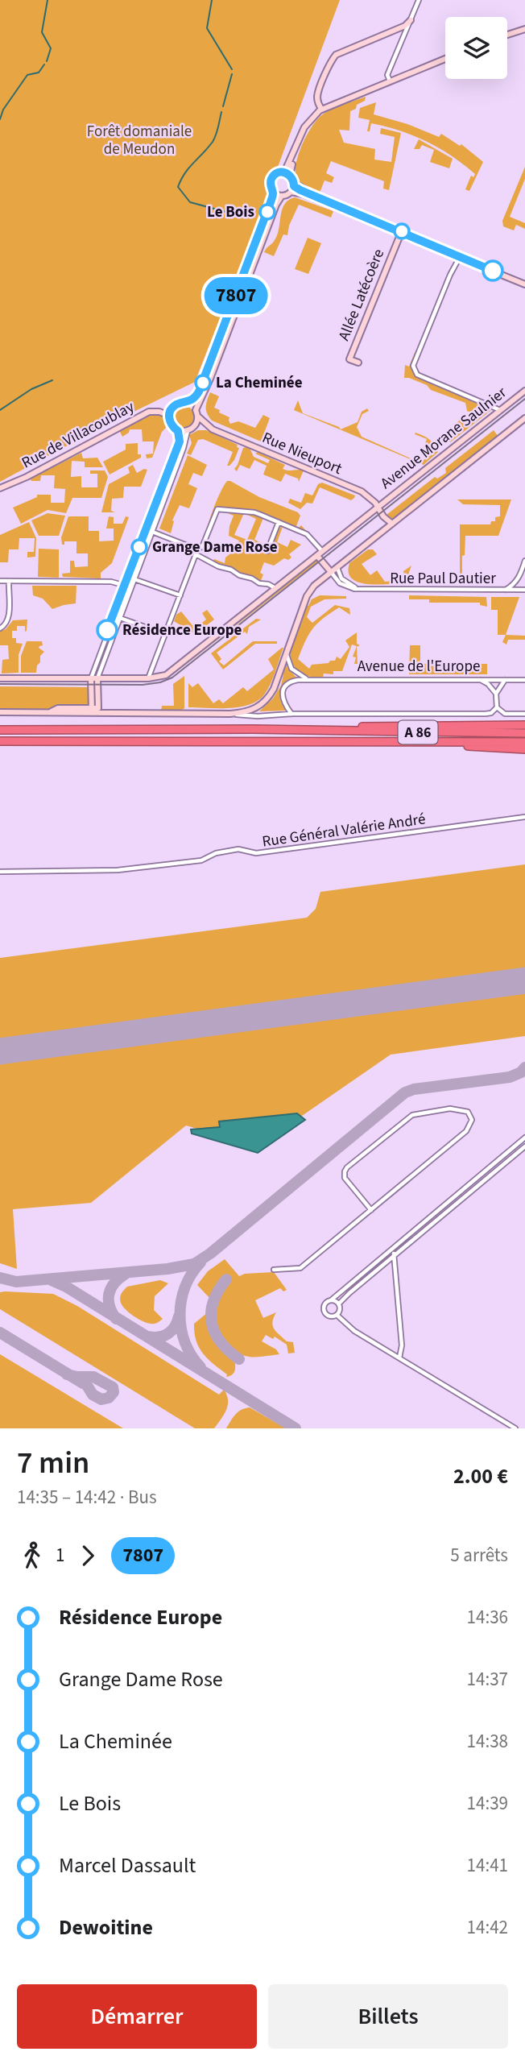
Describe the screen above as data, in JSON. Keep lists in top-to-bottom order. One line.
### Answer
{"streets":{"highway":["A 86"],"street":["Allée Latécoère","Rue de Villacoublay","Avenue Morane Saulnier","Rue Nieuport","Rue Paul Dautier","Avenue de l'Europe","Rue Général Valérie André"]},"crossings":[["Rue de Villacoublay","Rue Nieuport"],["Avenue Morane Saulnier","Rue Nieuport"]],"parks":["Forêt domaniale de Meudon"],"places":["Le Bois","La Cheminée","Grange Dame Rose","Résidence Europe"],"lines":["bus line 7807"],"page":{"on_map":"7807","heading":["7 min","14:35 – 14:42 · Bus","2.00 €"],"legs":["1","7807","5 arrêts"],"list":[{"name":"Résidence Europe","value":"14:36"},{"name":"Grange Dame Rose","value":"14:37"},{"name":"La Cheminée","value":"14:38"},{"name":"Le Bois","value":"14:39"},{"name":"Marcel Dassault","value":"14:41"},{"name":"Dewoitine","value":"14:42"}],"buttons":["Démarrer","Billets"]}}
